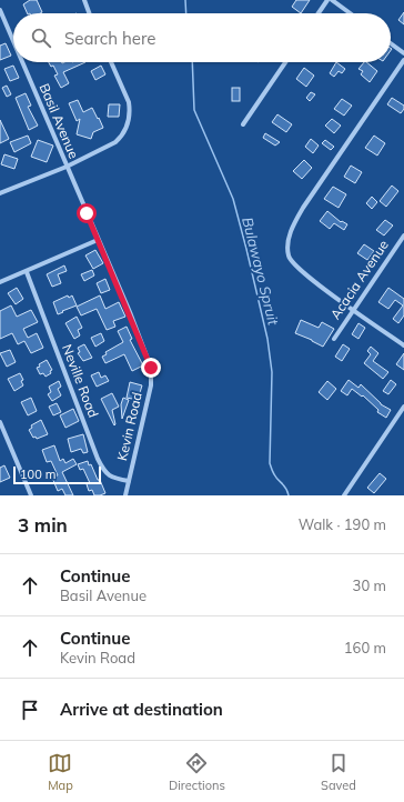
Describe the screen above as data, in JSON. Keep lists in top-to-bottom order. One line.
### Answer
{"streets":{"street":["Basil Avenue","Acacia Avenue","Neville Road","Kevin Road"]},"crossings":[["Basil Avenue","Kevin Road"],["Neville Road","Kevin Road"]],"water":["Bulawayo Spruit"],"scale_bar":"100 m","page":{"search":"Search here","scale":"100 m","heading":["3 min","Walk · 190 m"],"list":[["Continue","Basil Avenue","30 m"],["Continue","Kevin Road","160 m"],"Arrive at destination"],"nav":["Map","Directions","Saved"]}}
